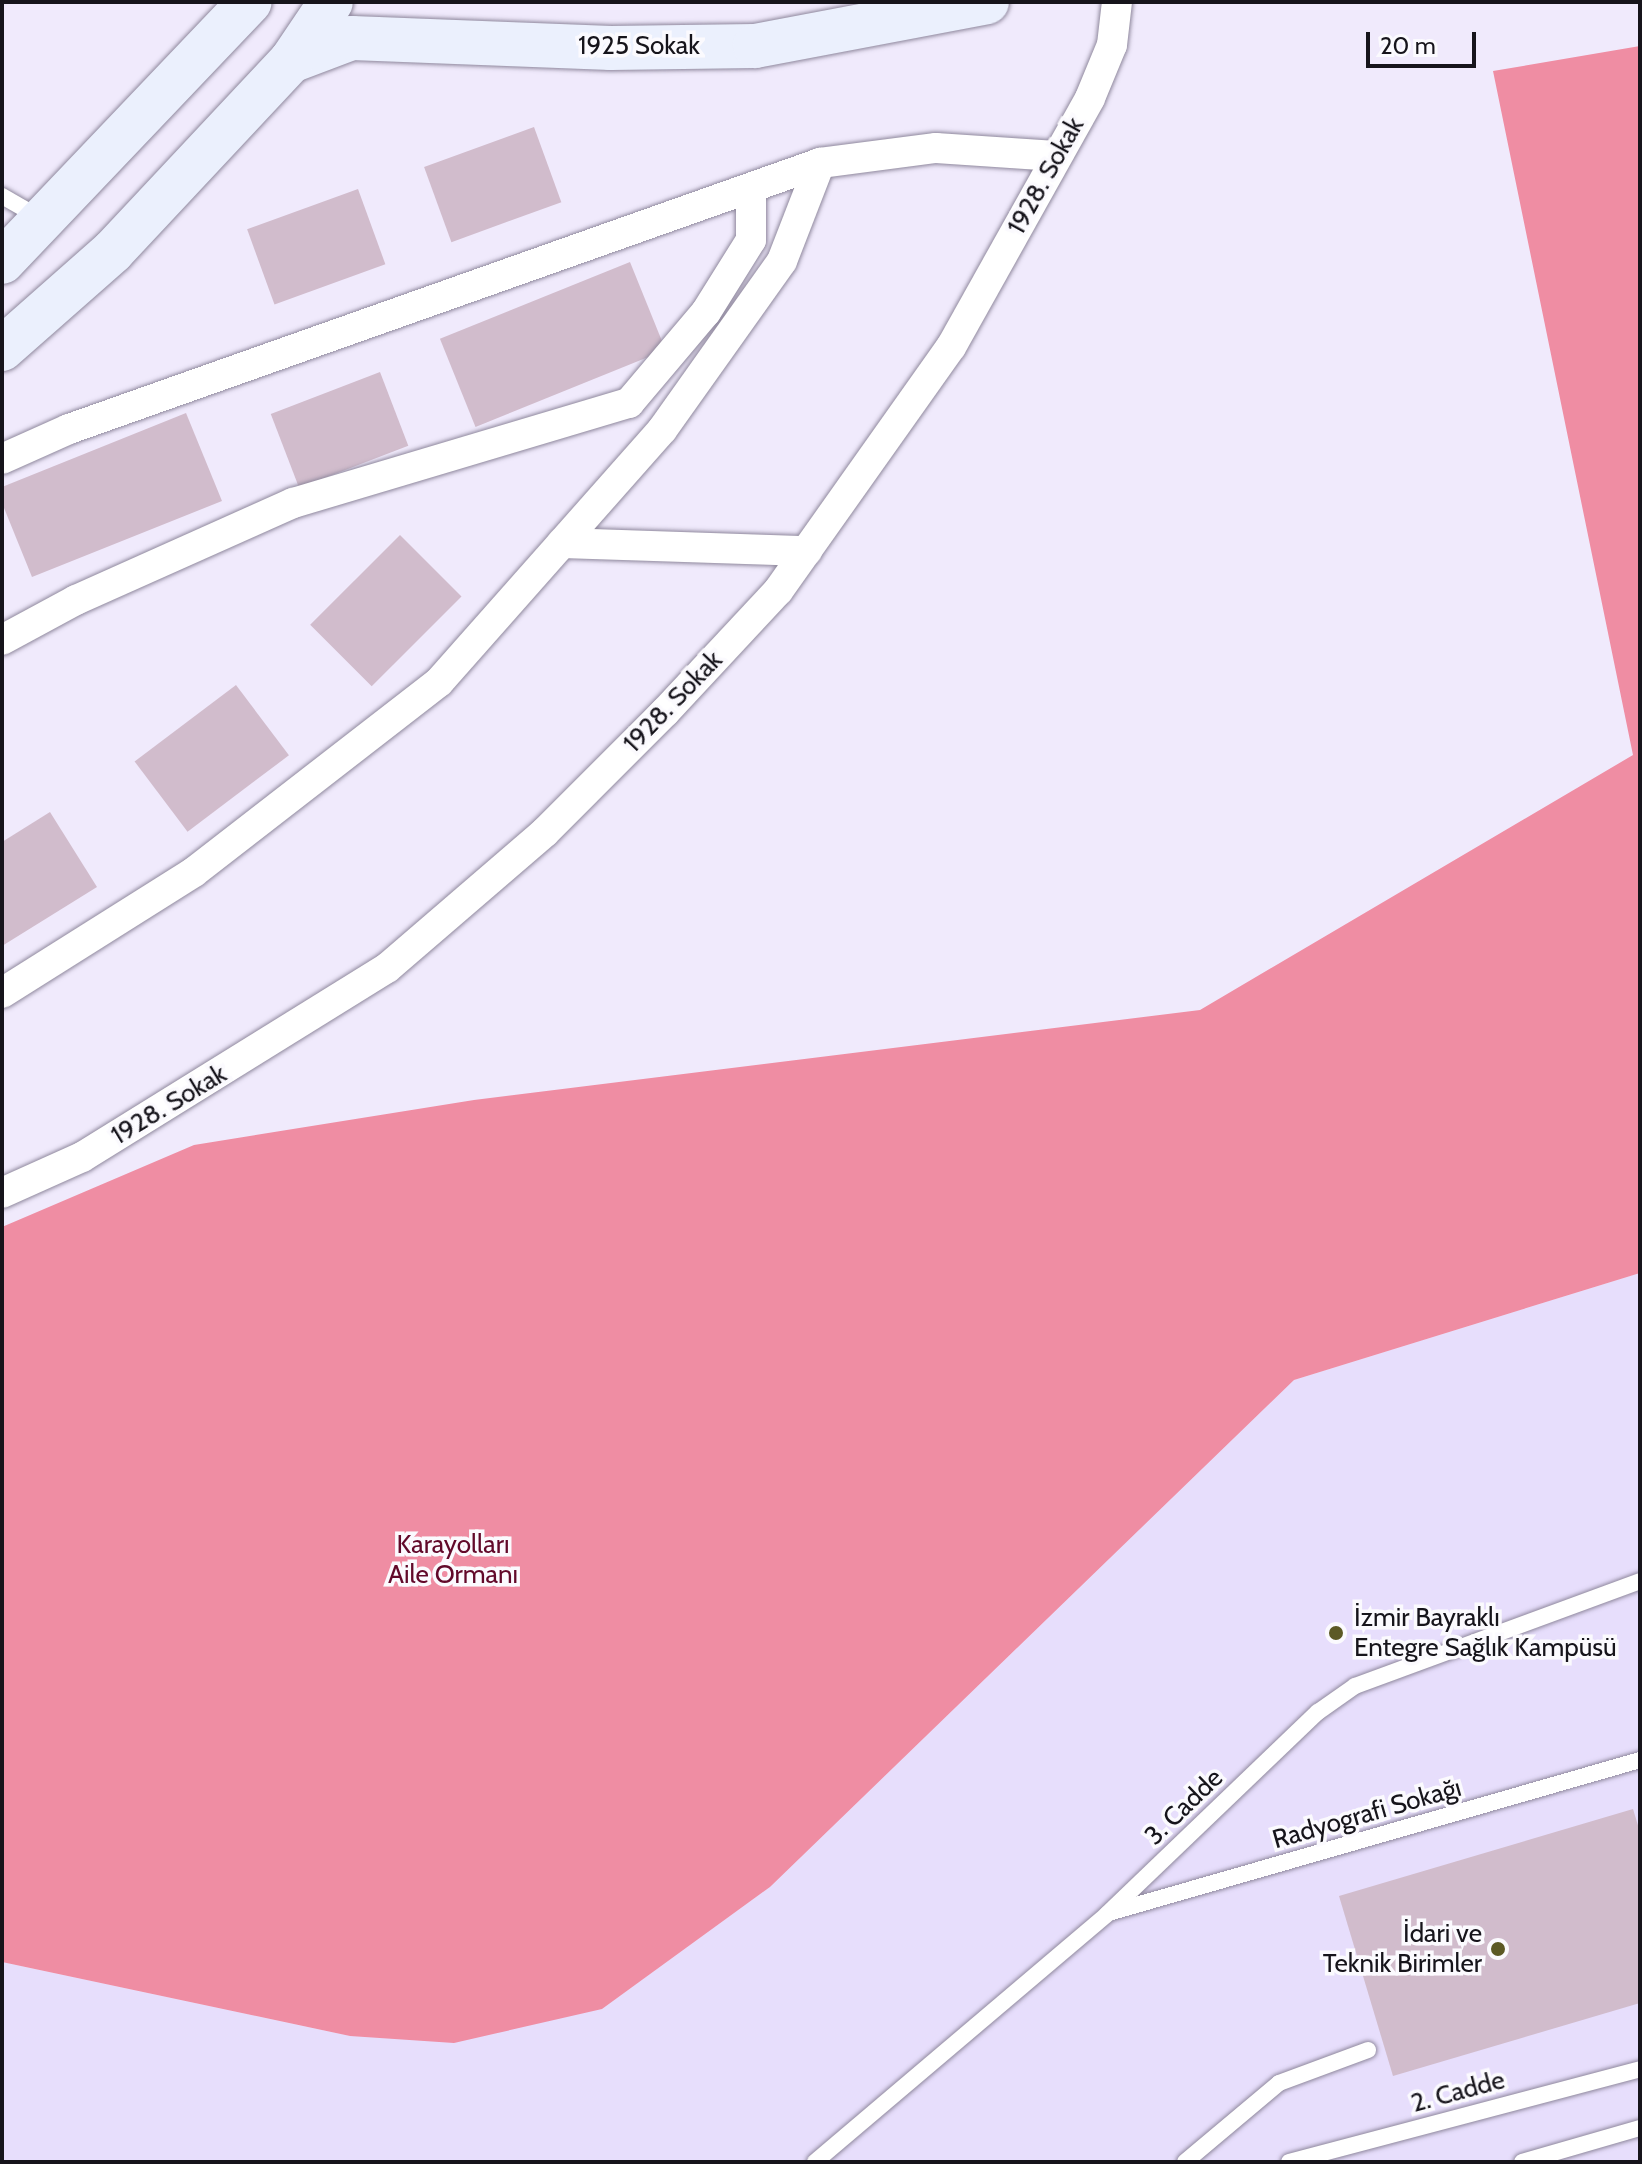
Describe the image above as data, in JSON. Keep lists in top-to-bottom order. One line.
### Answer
{"streets":{"main road":["1925 Sokak"],"street":["1928. Sokak"],"lane":["3. Cadde","Radyografi Sokağı","2. Cadde"]},"crossings":[["3. Cadde","Radyografi Sokağı"]],"parks":["Karayolları Aile Ormanı"],"places":["İzmir Bayraklı Entegre Sağlık Kampüsü","İdari ve Teknik Birimler"],"scale_bar":"20 m"}
